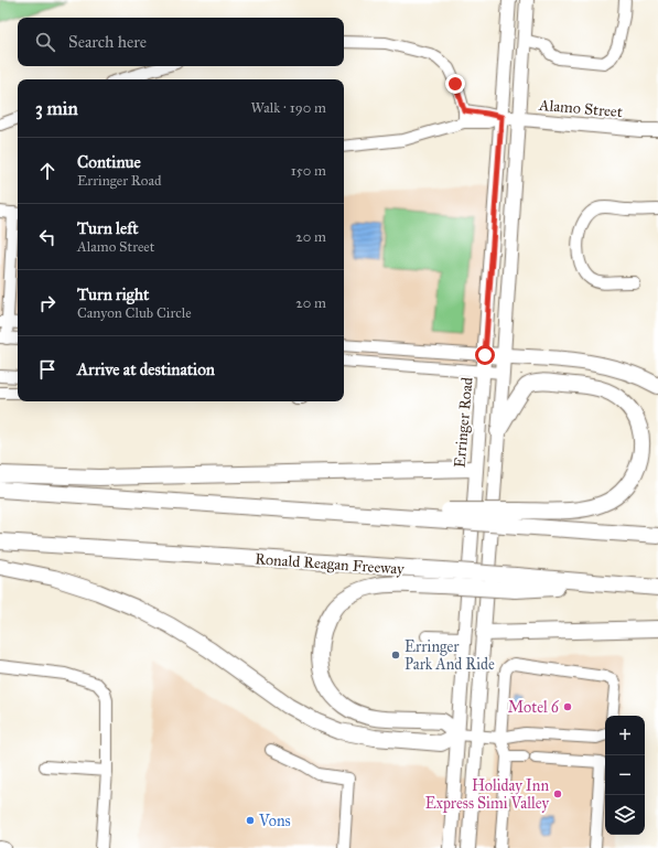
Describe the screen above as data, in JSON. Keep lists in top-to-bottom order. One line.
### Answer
{"streets":{"highway":["Ronald Reagan Freeway"],"main road":["Alamo Street","Erringer Road"]},"crossings":[["Alamo Street","Erringer Road"]],"places":["Erringer Park And Ride","Motel 6","Holiday Inn Express Simi Valley","Vons"],"page":{"search":"Search here","heading":["3 min","Walk · 190 m"],"list":[["Continue","Erringer Road","150 m"],["Turn left","Alamo Street","20 m"],["Turn right","Canyon Club Circle","20 m"],"Arrive at destination"],"map_buttons":["+","−"]}}
